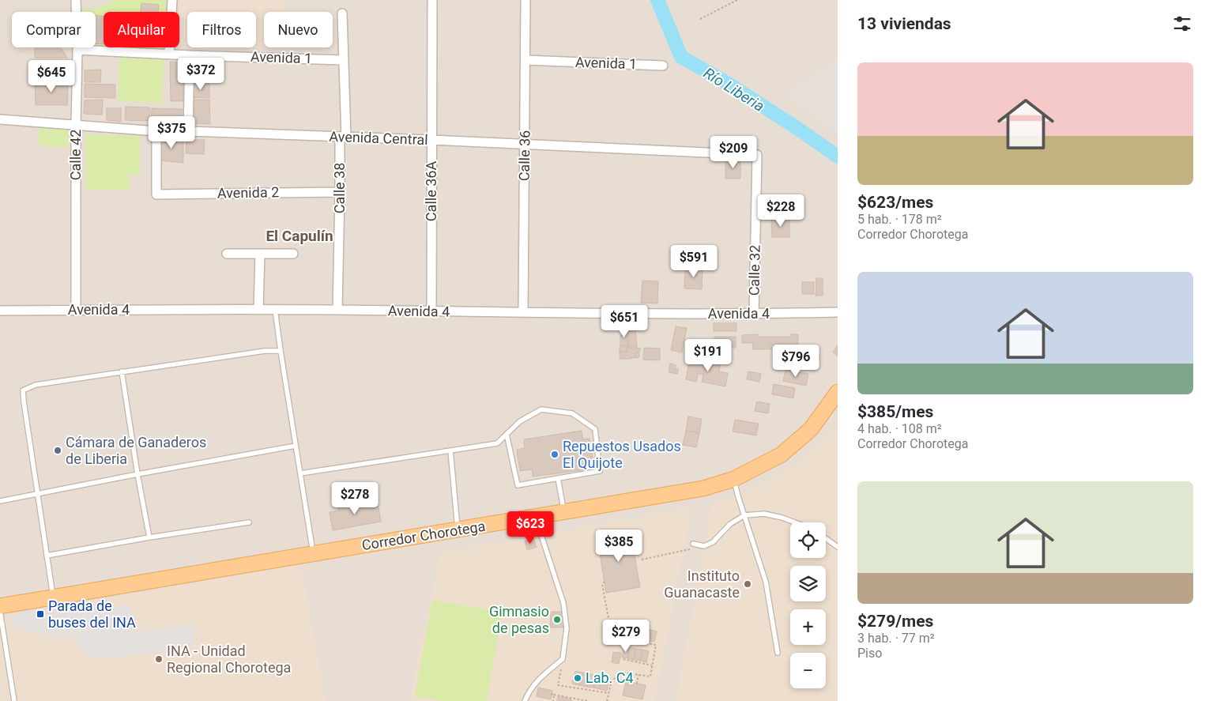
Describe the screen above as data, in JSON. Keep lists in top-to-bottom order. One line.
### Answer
{"streets":{"main road":["Corredor Chorotega"],"street":["Avenida 1","Avenida Central","Calle 42","Calle 36","Calle 38","Calle 36A","Avenida 2","Calle 32","Avenida 4"]},"crossings":[["Avenida 1","Calle 42"],["Avenida 1","Calle 36"],["Avenida 1","Calle 38"],["Avenida Central","Calle 42"],["Avenida Central","Calle 36"],["Avenida Central","Calle 38"],["Avenida Central","Calle 36A"],["Avenida Central","Avenida 2"],["Avenida Central","Calle 32"],["Calle 42","Avenida 4"],["Calle 36","Avenida 4"],["Calle 38","Avenida 2"],["Calle 38","Avenida 4"],["Calle 36A","Avenida 4"],["Calle 32","Avenida 4"]],"districts":["El Capulín"],"water":["Río Liberia"],"places":{"other":["Cámara de Ganaderos de Liberia","Repuestos Usados El Quijote","Instituto Guanacaste","Gimnasio de pesas","INA - Unidad Regional Chorotega","Lab. C4"],"transit":["Parada de buses del INA"]},"page":{"heading":"13 viviendas","chip":["Comprar","Alquilar","Filtros","Nuevo"],"list":[{"name":"$623/mes","note":"5 hab. · 178 m² · Corredor Chorotega"},{"name":"$385/mes","note":"4 hab. · 108 m² · Corredor Chorotega"},{"name":"$279/mes","note":"3 hab. · 77 m² · Piso"}],"price":["$372","$645","$375","$209","$228","$591","$651","$191","$796","$278","$623","$385","$279"],"map_buttons":["+","−"]}}
